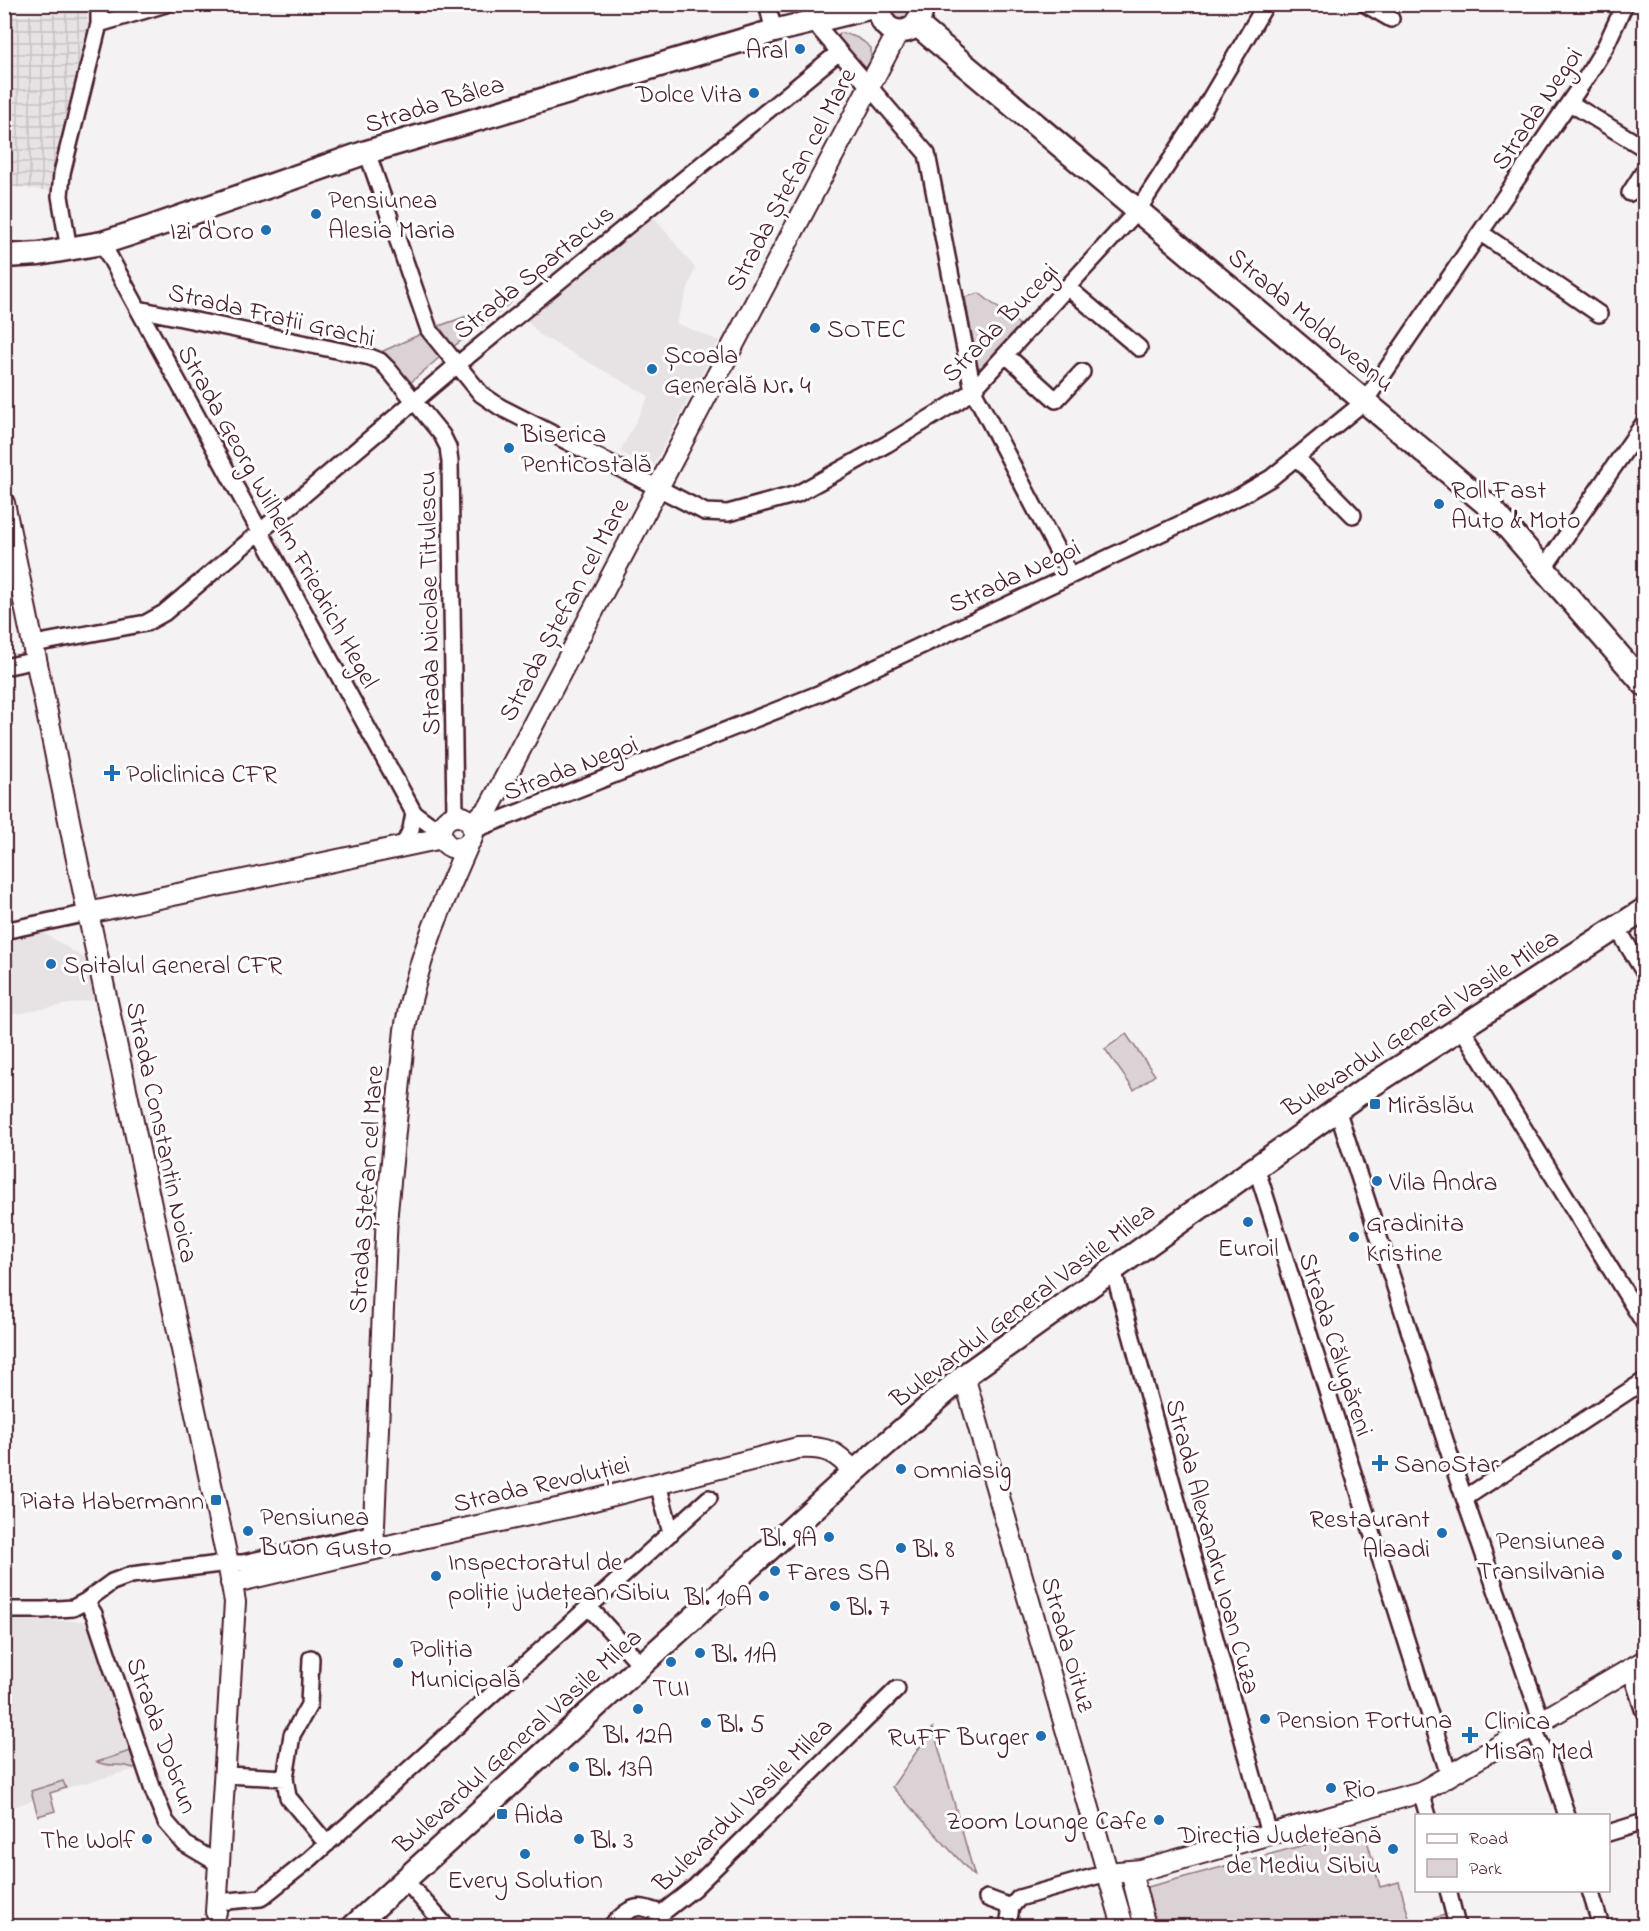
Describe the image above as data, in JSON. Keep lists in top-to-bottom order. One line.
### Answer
{"streets":{"main road":["Strada Bâlea","Strada Ștefan cel Mare","Strada Moldoveanu","Bulevardul General Vasile Milea","Strada Constantin Noica","Strada Revoluției","Strada Oituz"],"street":["Strada Negoi","Strada Spartacus","Strada Frații Grachi","Strada Bucegi","Strada Georg Wilhelm Friedrich Hegel","Strada Nicolae Titulescu","Strada Călugăreni","Strada Alexandru Ioan Cuza","Strada Dobrun","Bulevardul Vasile Milea"]},"crossings":[["Strada Bâlea","Strada Moldoveanu"],["Strada Bâlea","Strada Georg Wilhelm Friedrich Hegel"],["Strada Negoi","Strada Ștefan cel Mare"],["Strada Negoi","Strada Moldoveanu"],["Strada Negoi","Strada Nicolae Titulescu"],["Strada Ștefan cel Mare","Strada Moldoveanu"],["Strada Ștefan cel Mare","Strada Bucegi"],["Strada Ștefan cel Mare","Strada Nicolae Titulescu"],["Strada Ștefan cel Mare","Strada Revoluției"],["Strada Spartacus","Strada Frații Grachi"],["Strada Spartacus","Strada Georg Wilhelm Friedrich Hegel"],["Strada Spartacus","Strada Nicolae Titulescu"],["Strada Spartacus","Strada Constantin Noica"],["Strada Frații Grachi","Strada Georg Wilhelm Friedrich Hegel"],["Strada Frații Grachi","Strada Nicolae Titulescu"],["Strada Moldoveanu","Strada Bucegi"],["Bulevardul General Vasile Milea","Strada Călugăreni"],["Bulevardul General Vasile Milea","Strada Revoluției"],["Bulevardul General Vasile Milea","Strada Alexandru Ioan Cuza"],["Bulevardul General Vasile Milea","Strada Oituz"],["Strada Constantin Noica","Strada Revoluției"],["Strada Constantin Noica","Strada Dobrun"],["Strada Revoluției","Strada Dobrun"]],"places":{"other":["Aral","Dolce Vita","Pensiunea Alesia Maria","Izi d'Oro","SOTEC","Școala Generală Nr. 4","Biserica Penticostală","Roll Fast Auto & Moto","Spitalul General CFR","Vila Andra","Euroil","Gradinita Kristine","Omniasig","Pensiunea Buon Gusto","Restaurant Alaadi","Bl. 9A","Bl. 8","Pensiunea Transilvania","Fares SA","Inspectoratul de poliție județean Sibiu","Bl. 10A","Bl. 7","Bl. 11A","TUI","Poliția Municipală","Bl. 12A","Pension Fortuna","Bl. 5","RuFF Burger","Bl. 13A","Rio","Zoom Lounge Cafe","The Wolf","Bl. 3","Direcția Județeană de Mediu Sibiu","Every Solution"],"health":["Policlinica CFR","SanoStar","Clinica Misan Med"],"transit":["Mirăslău","Piata Habermann","Aida"]},"legend":["Road","Park"]}
